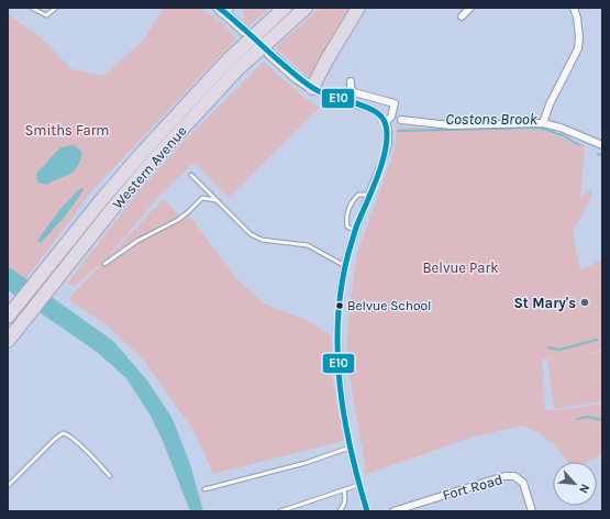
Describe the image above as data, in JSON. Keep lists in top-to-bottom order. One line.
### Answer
{"streets":{"highway":["Western Avenue"],"street":["Fort Road"]},"water":["Costons Brook"],"parks":["Smiths Farm","Belvue Park"],"places":["St Mary's","Belvue School"],"lines":["transit line E10"],"north":"bottom right"}
